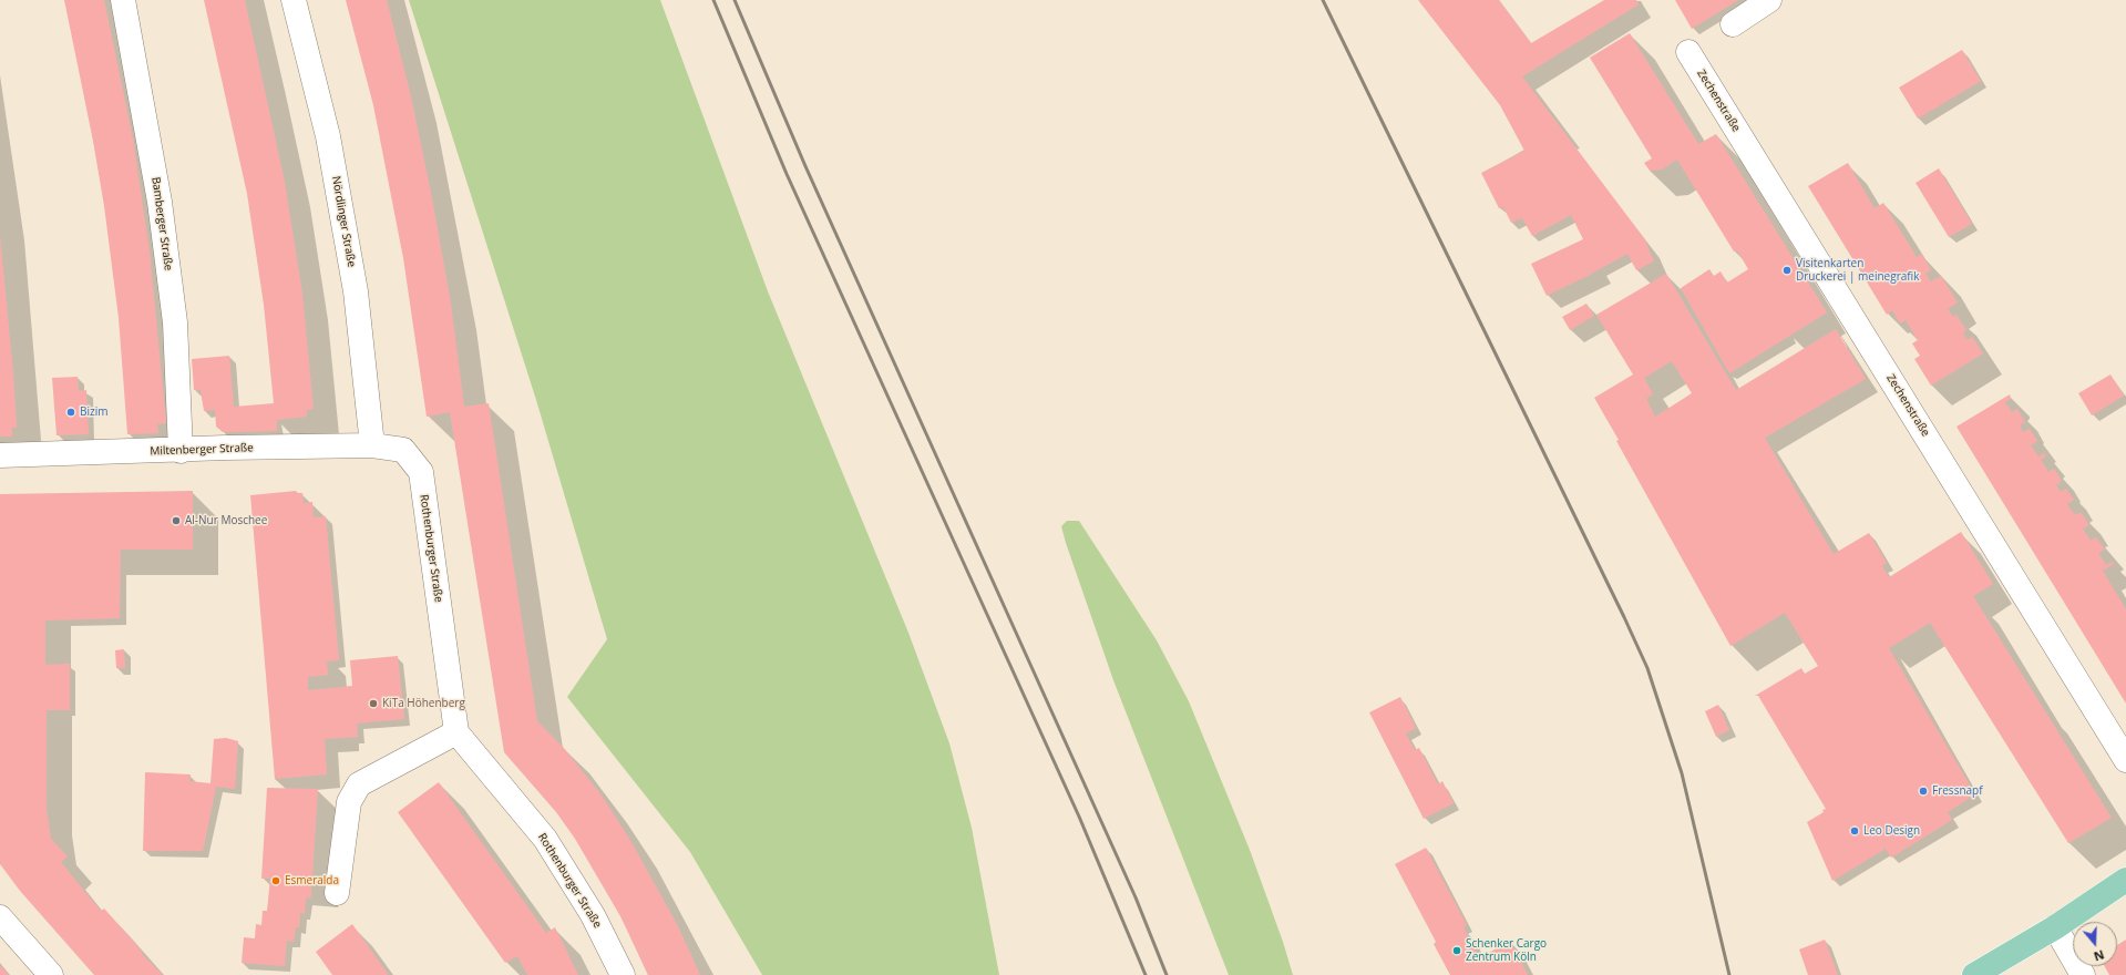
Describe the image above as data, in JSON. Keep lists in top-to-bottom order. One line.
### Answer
{"streets":{"street":["Zechenstraße","Nördlinger Straße","Bamberger Straße","Miltenberger Straße","Rothenburger Straße"]},"crossings":[["Nördlinger Straße","Miltenberger Straße"],["Bamberger Straße","Miltenberger Straße"],["Miltenberger Straße","Rothenburger Straße"]],"places":["Visitenkarten Druckerei | meinegrafik","Bizim","Al-Nur Moschee","KiTa Höhenberg","Fressnapf","Leo Design","Esmeralda","Schenker Cargo Zentrum Köln"],"north":"bottom"}
